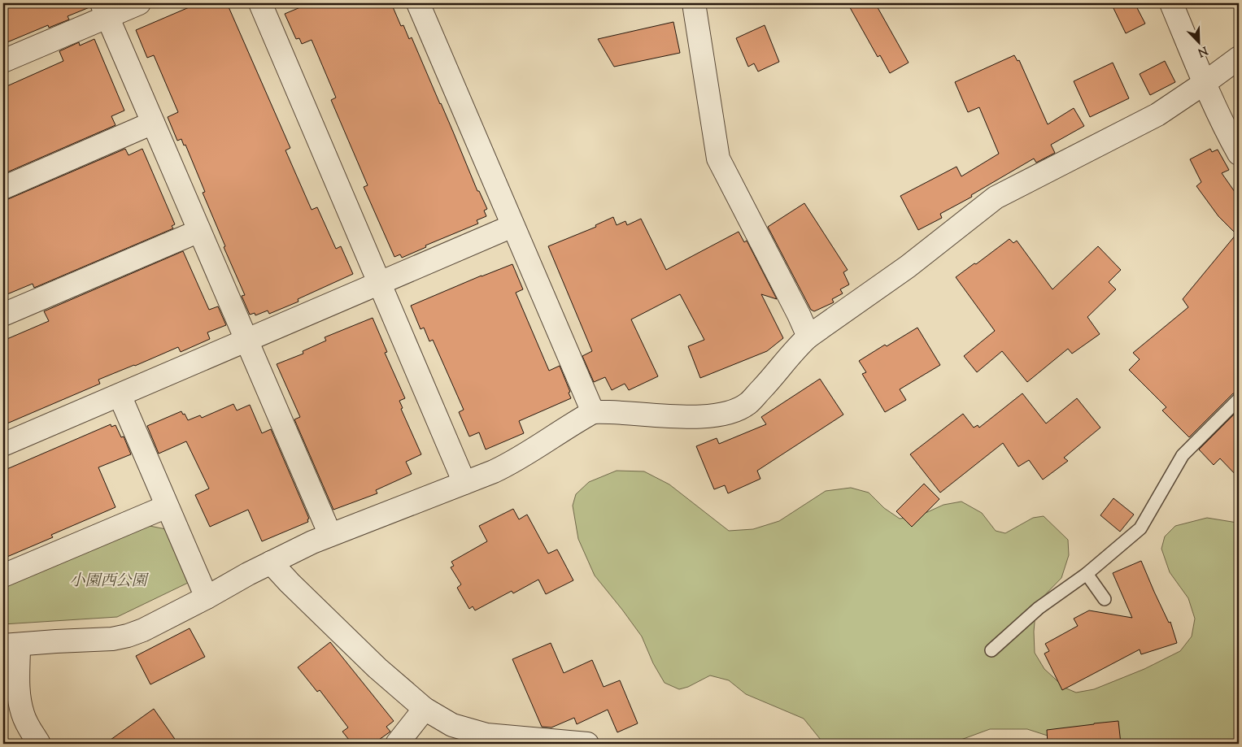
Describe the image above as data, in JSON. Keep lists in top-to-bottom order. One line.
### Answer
{"parks":["小園西公園"],"north":"bottom right"}
